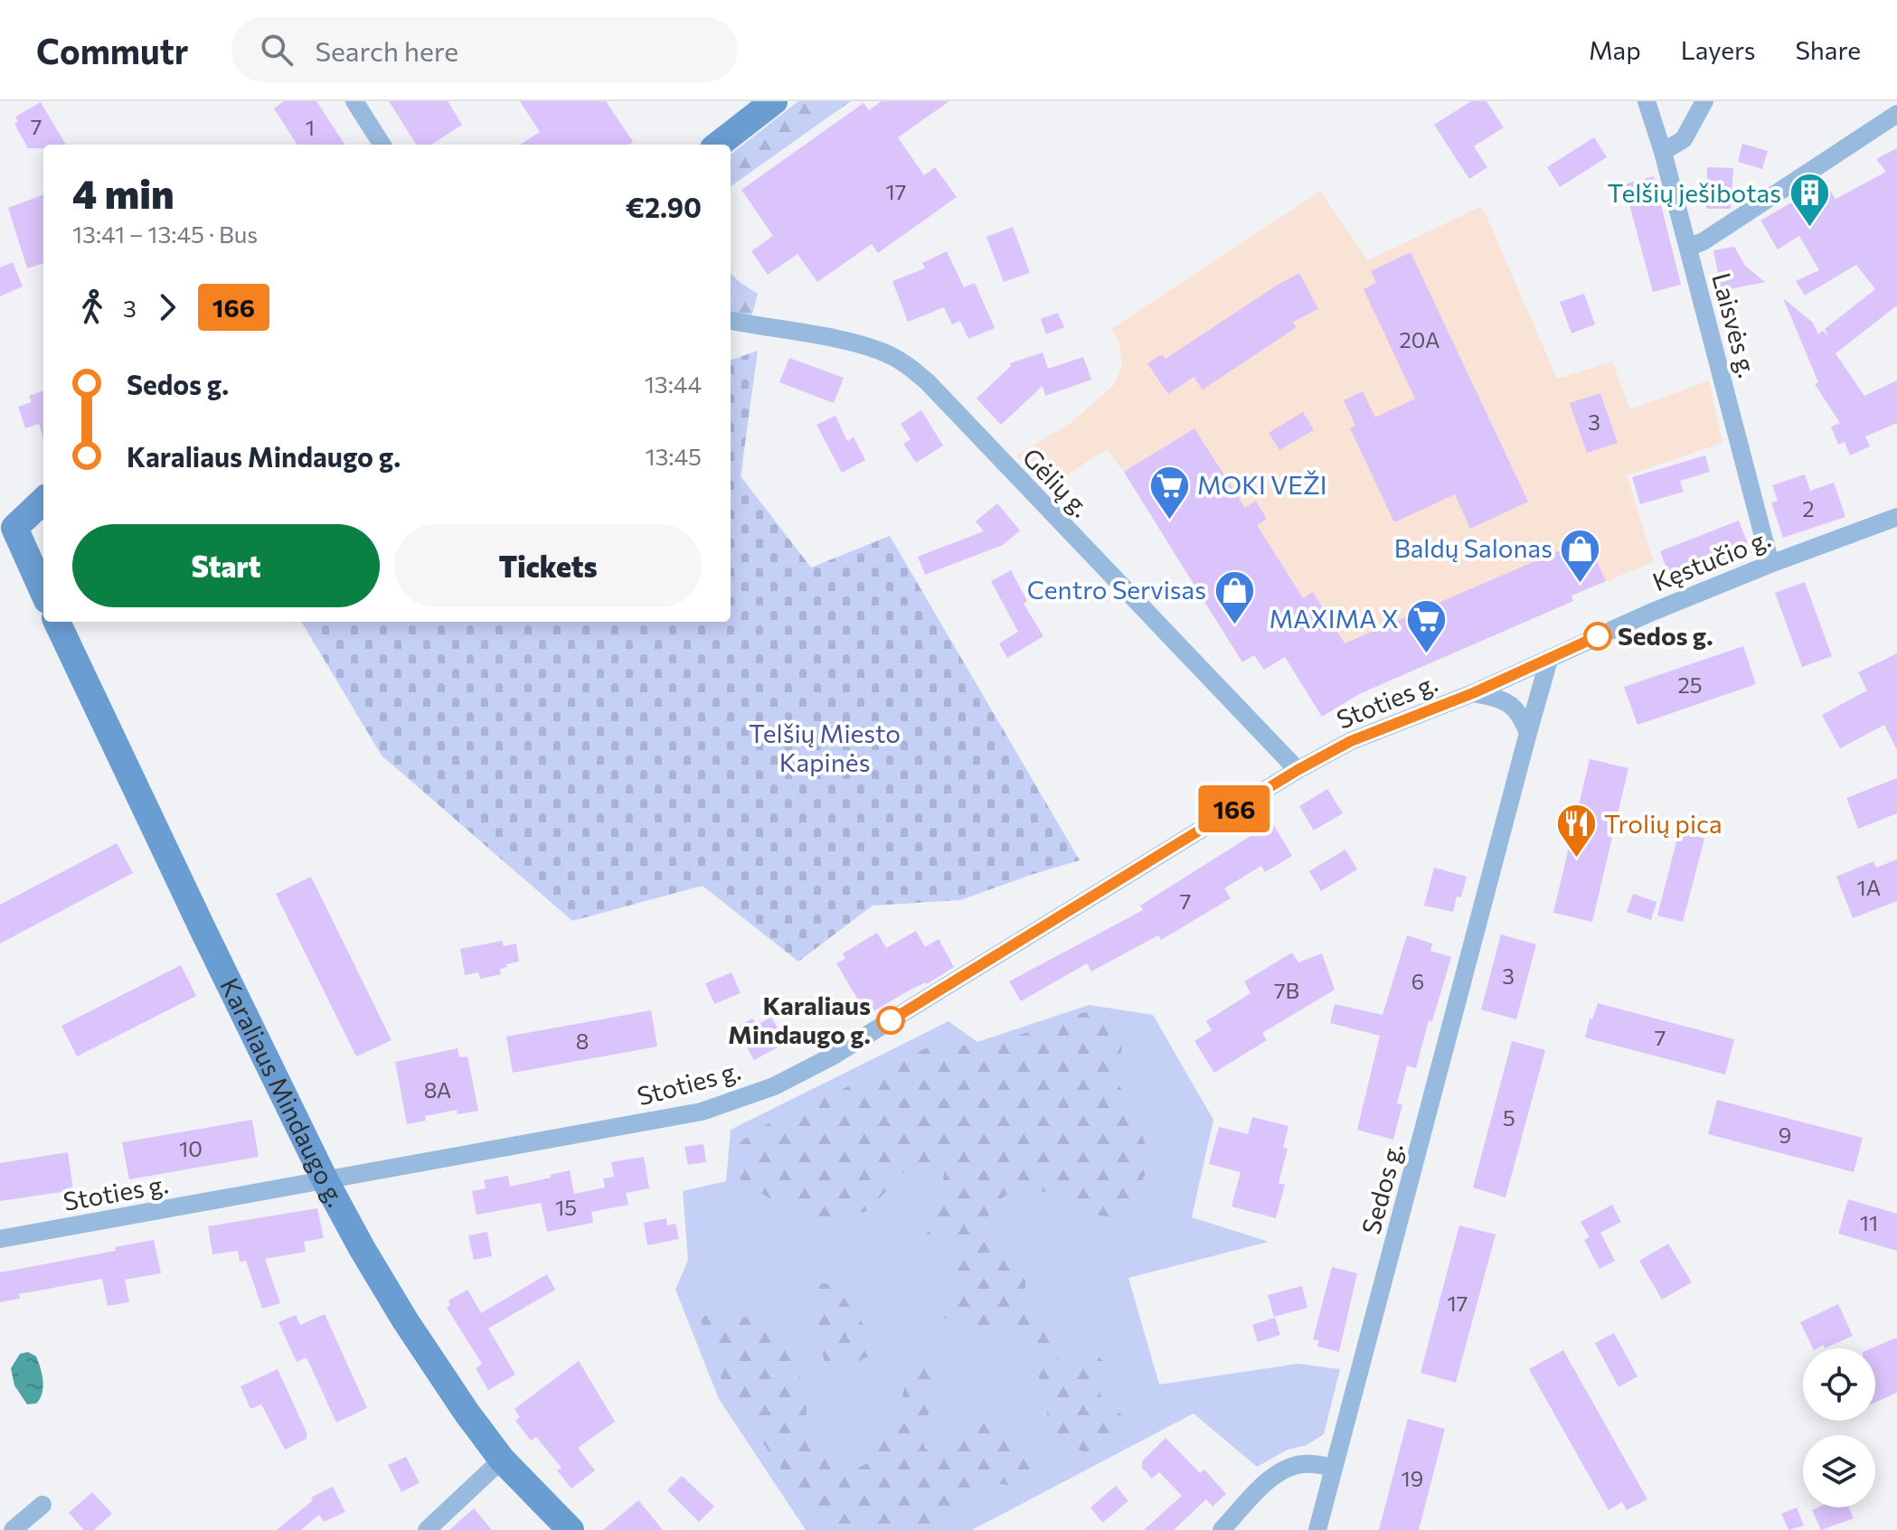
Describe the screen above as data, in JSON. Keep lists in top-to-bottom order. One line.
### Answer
{"streets":{"main road":["Karaliaus Mindaugo g."],"street":["Laisvės g.","Gėlių g.","Kęstučio g.","Stoties g.","Sedos g."]},"crossings":[["Laisvės g.","Kęstučio g."],["Gėlių g.","Stoties g."],["Kęstučio g.","Stoties g."],["Kęstučio g.","Sedos g."],["Stoties g.","Karaliaus Mindaugo g."],["Stoties g.","Sedos g."]],"parks":["Telšių Miesto Kapinės"],"places":{"building":["Telšių ješibotas"],"supermarket":["MOKI VEŽI","MAXIMA X"],"shop":["Baldų Salonas","Centro Servisas"],"other":["Sedos g.","Karaliaus Mindaugo g."],"restaurant":["Trolių pica"]},"lines":["bus line 166"],"house_numbers":["7","1","17","20A","3","2","25","1A","7","3","6","7B","7","8","8A","5","9","10","15","11","17","19"],"page":{"header":"Commutr","search":"Search here","nav":["Map","Layers","Share"],"on_map":"166","heading":["4 min","13:41 – 13:45 · Bus","€2.90"],"legs":["3","166"],"list":[{"name":"Sedos g.","value":"13:44"},{"name":"Karaliaus Mindaugo g.","value":"13:45"}],"buttons":["Start","Tickets"]}}
